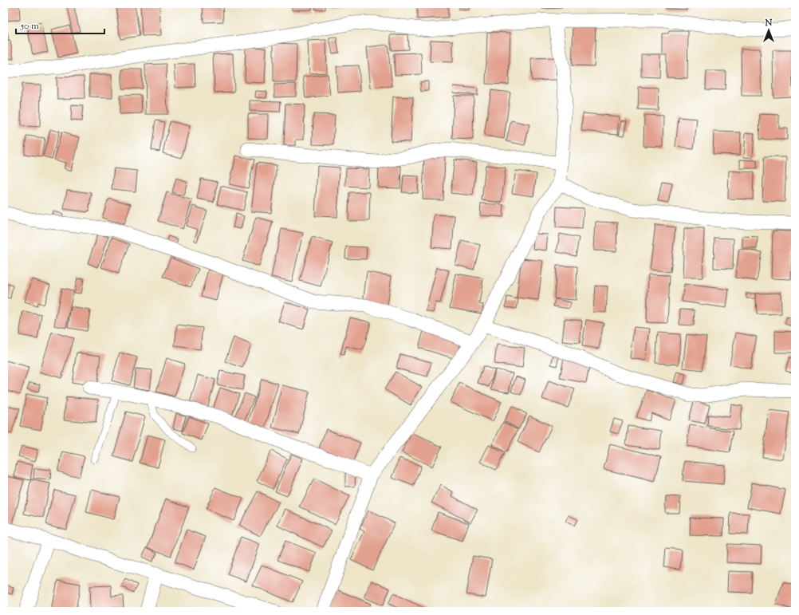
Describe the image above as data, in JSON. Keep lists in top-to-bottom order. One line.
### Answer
{"scale_bar":"50 m","north":"top"}
